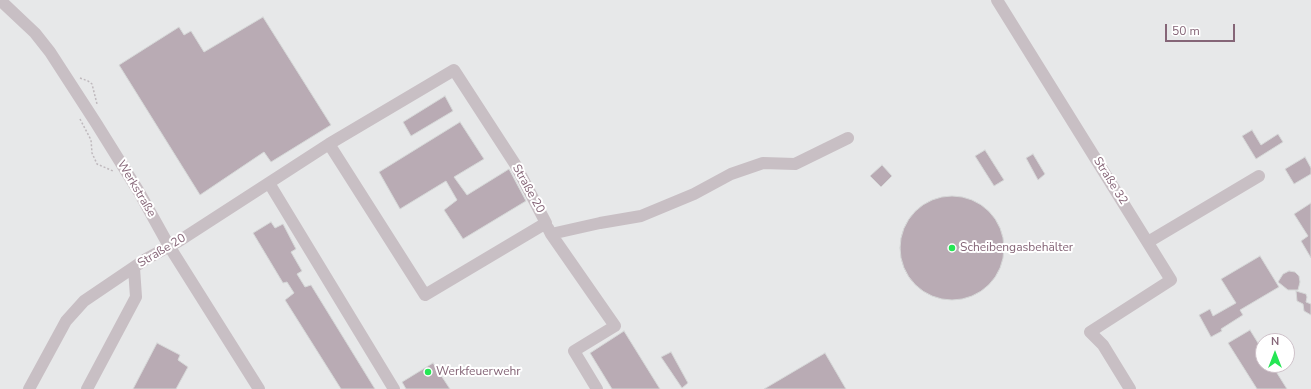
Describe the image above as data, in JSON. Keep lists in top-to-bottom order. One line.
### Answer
{"streets":{"street":["Straße 32","Werkstraße","Straße 20"]},"crossings":[["Werkstraße","Straße 20"]],"places":["Scheibengasbehälter","Werkfeuerwehr"],"scale_bar":"50 m","north":"top"}
